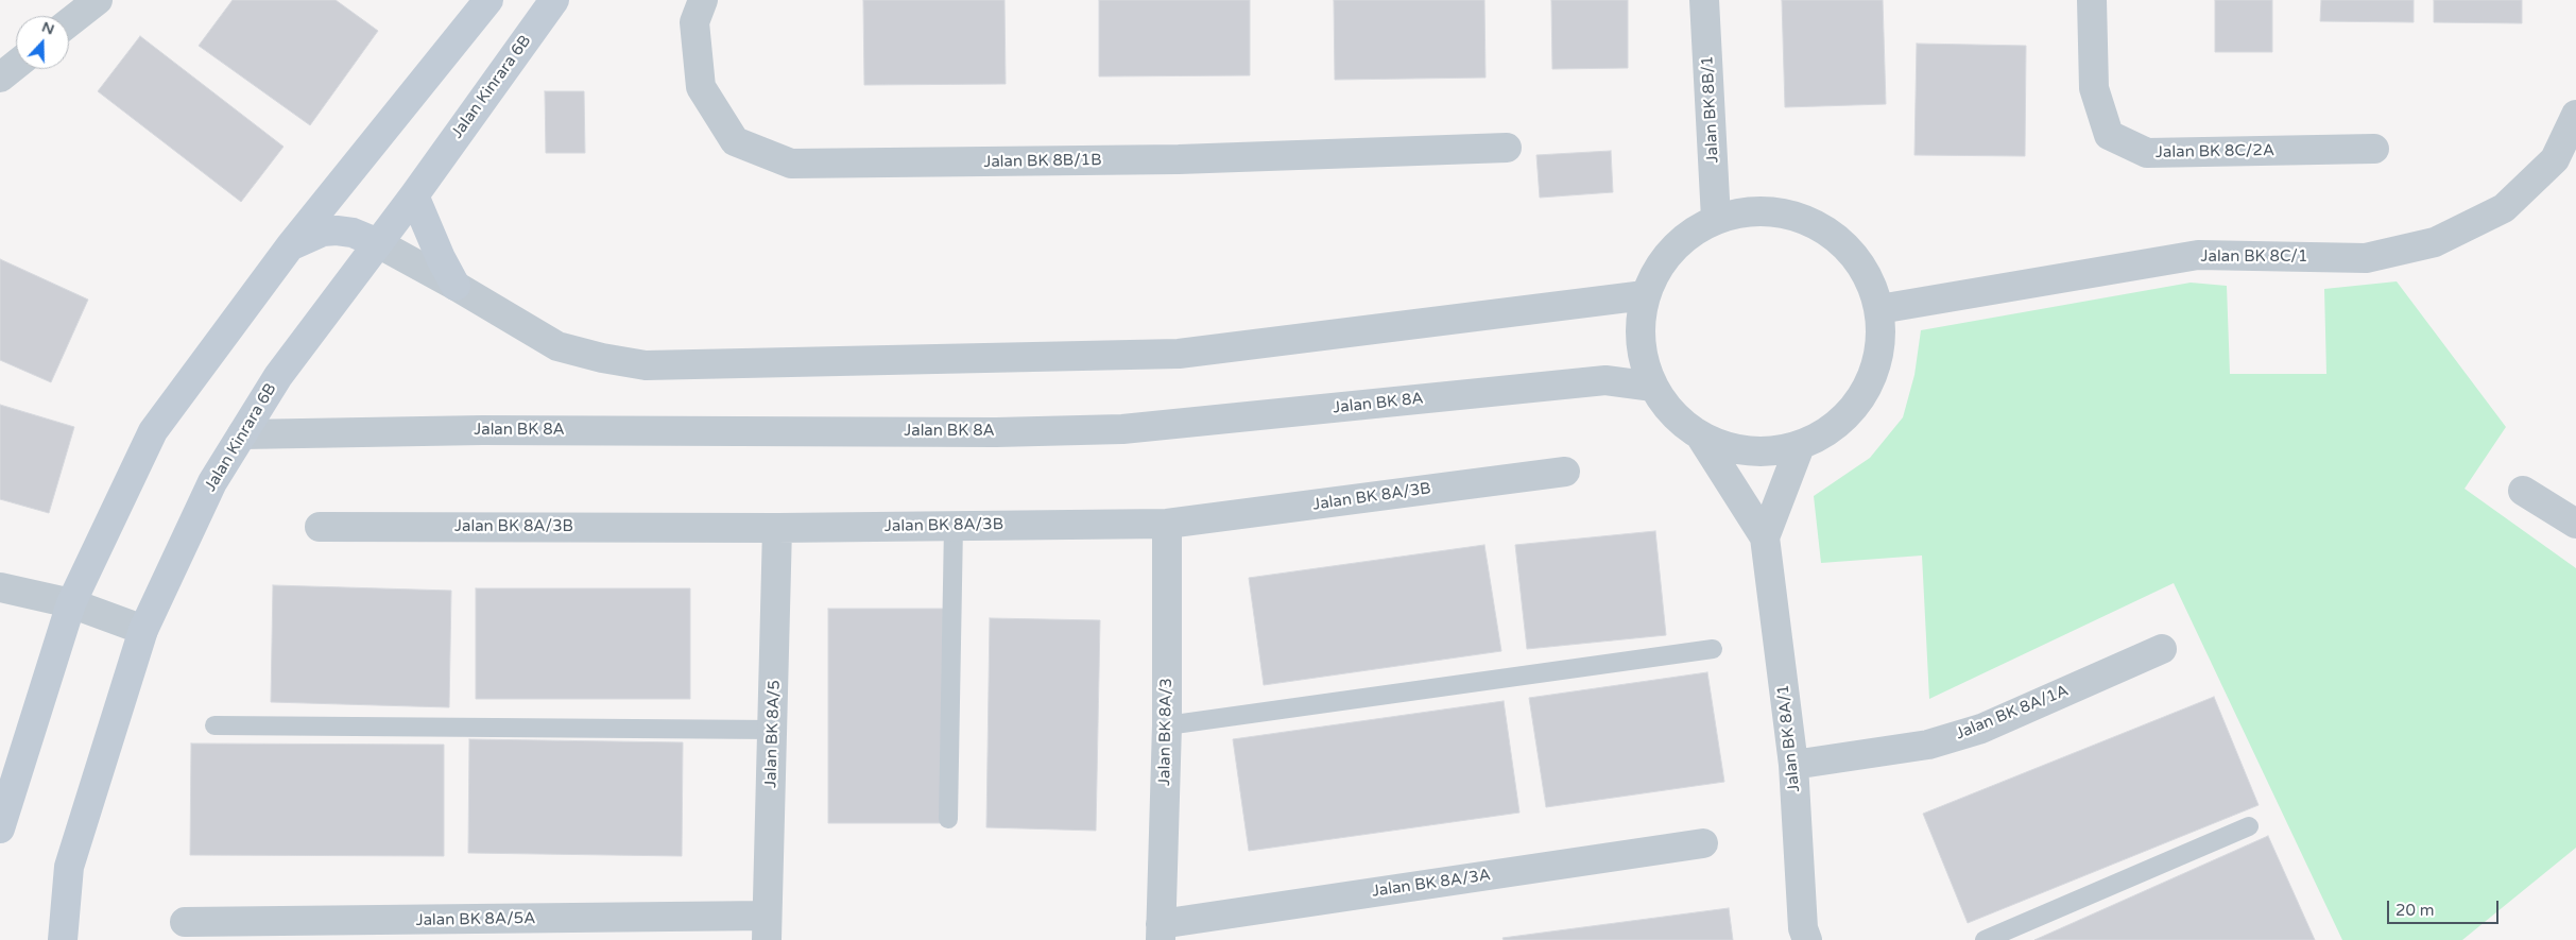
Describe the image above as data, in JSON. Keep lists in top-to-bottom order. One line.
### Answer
{"streets":{"street":["Jalan Kinrara 6B","Jalan BK 8B/1","Jalan BK 8C/2A","Jalan BK 8B/1B","Jalan BK 8C/1","Jalan BK 8A","Jalan BK 8A/3B","Jalan BK 8A/1A","Jalan BK 8A/3","Jalan BK 8A/5","Jalan BK 8A/1","Jalan BK 8A/3A","Jalan BK 8A/5A"]},"crossings":[["Jalan Kinrara 6B","Jalan BK 8A"],["Jalan BK 8A/3B","Jalan BK 8A/3"],["Jalan BK 8A/3B","Jalan BK 8A/5"],["Jalan BK 8A/1A","Jalan BK 8A/1"],["Jalan BK 8A/3","Jalan BK 8A/3A"],["Jalan BK 8A/5","Jalan BK 8A/5A"]],"scale_bar":"20 m","north":"top"}
